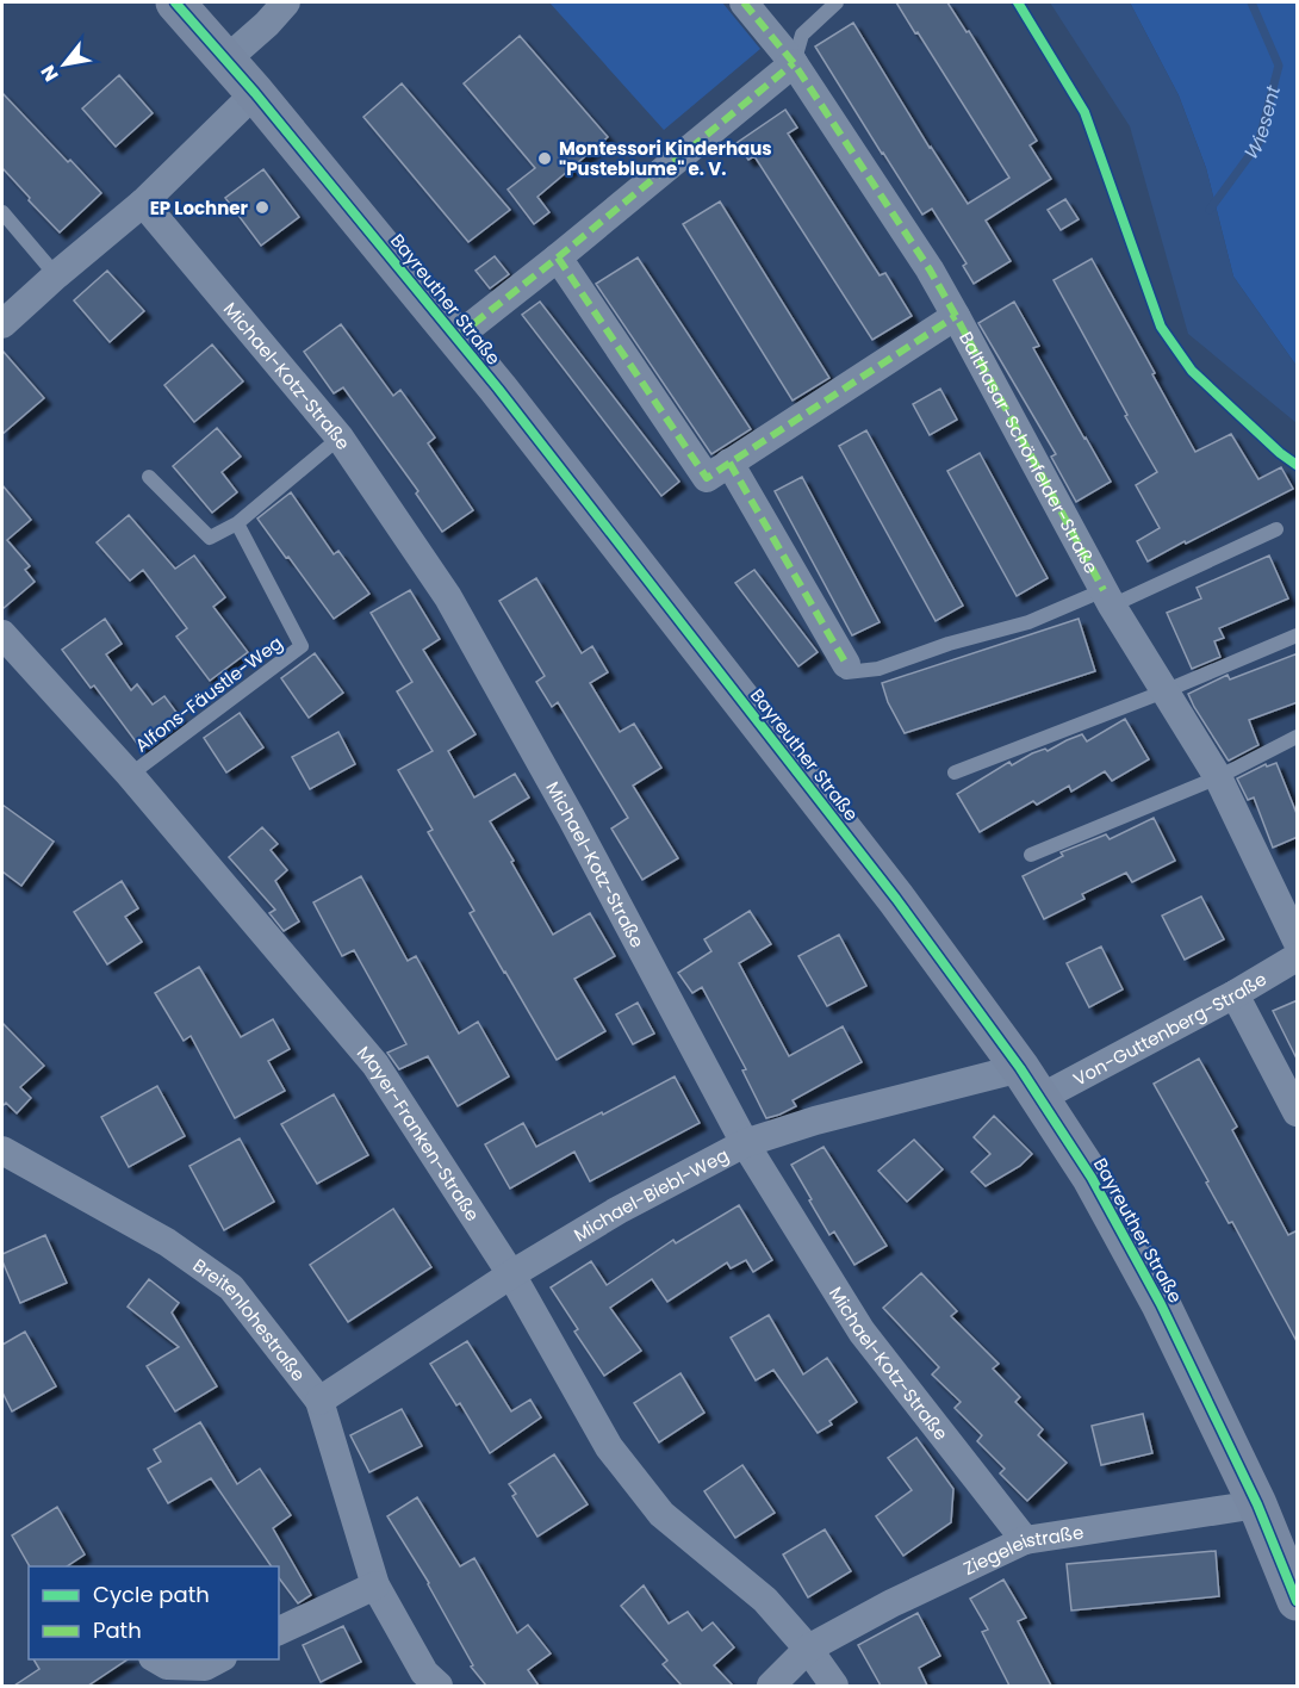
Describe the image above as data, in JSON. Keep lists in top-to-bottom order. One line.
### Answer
{"streets":{"main road":["Bayreuther Straße"],"street":["Michael-Kotz-Straße","Balthasar-Schönfelder-Straße","Von-Guttenberg-Straße","Mayer-Franken-Straße","Michael-Biebl-Weg","Breitenlohestraße","Ziegeleistraße"],"lane":["Alfons-Fäustle-Weg"]},"crossings":[["Bayreuther Straße","Von-Guttenberg-Straße"],["Bayreuther Straße","Michael-Biebl-Weg"],["Bayreuther Straße","Ziegeleistraße"],["Michael-Kotz-Straße","Michael-Biebl-Weg"],["Michael-Kotz-Straße","Ziegeleistraße"],["Alfons-Fäustle-Weg","Mayer-Franken-Straße"],["Von-Guttenberg-Straße","Michael-Biebl-Weg"],["Mayer-Franken-Straße","Michael-Biebl-Weg"],["Mayer-Franken-Straße","Ziegeleistraße"],["Michael-Biebl-Weg","Breitenlohestraße"]],"water":["Wiesent"],"places":["Montessori Kinderhaus \"Pusteblume\" e. V.","EP Lochner"],"legend":["Cycle path","Path"],"north":"bottom left"}
